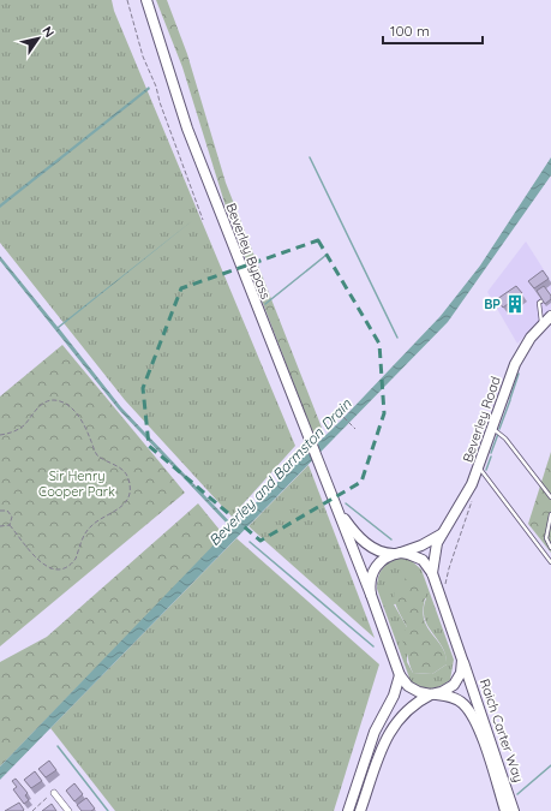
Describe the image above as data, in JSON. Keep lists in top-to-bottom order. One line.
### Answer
{"streets":{"main road":["Beverley Bypass","Beverley Road","Raich Carter Way"]},"crossings":[["Beverley Bypass","Beverley Road"],["Beverley Bypass","Raich Carter Way"],["Beverley Road","Raich Carter Way"]],"water":["Beverley and Barmston Drain"],"parks":["Sir Henry Cooper Park"],"places":{"building":["BP"]},"scale_bar":"100 m","north":"top right"}
